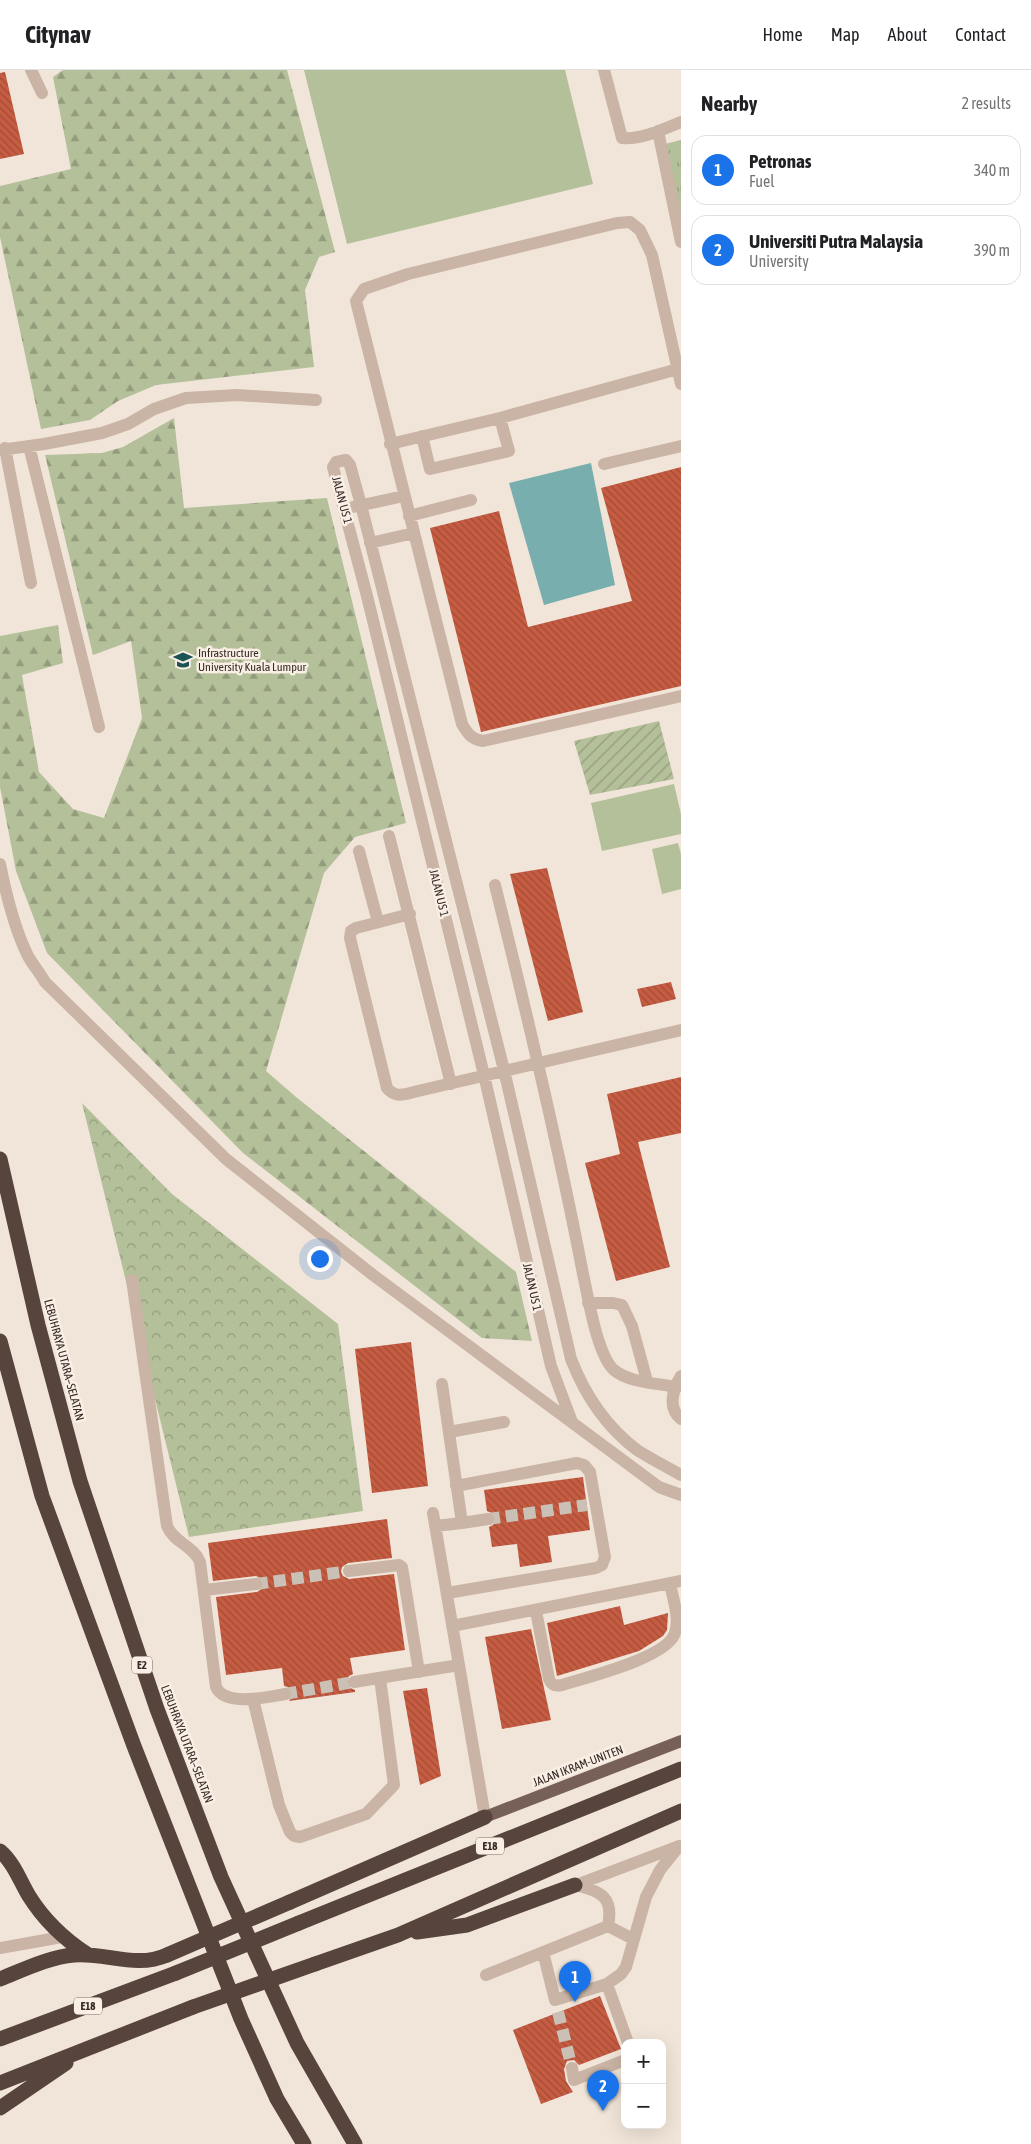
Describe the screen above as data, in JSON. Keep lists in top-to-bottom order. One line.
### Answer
{"streets":{"highway":["LEBUHRAYA UTARA–SELATAN","E2","E18"],"main road":["JALAN IKRAM-UNITEN"],"street":["JALAN US 1"]},"places":{"school or university":["Infrastructure University Kuala Lumpur"]},"page":{"header":"Citynav","nav":["Home","Map","About","Contact"],"heading":["Nearby","2 results"],"list":[{"mark":"1","name":"Petronas","note":"Fuel","value":"340 m"},{"mark":"2","name":"Universiti Putra Malaysia","note":"University","value":"390 m"}],"pins":["1","2"],"map_buttons":["+","−"]}}
